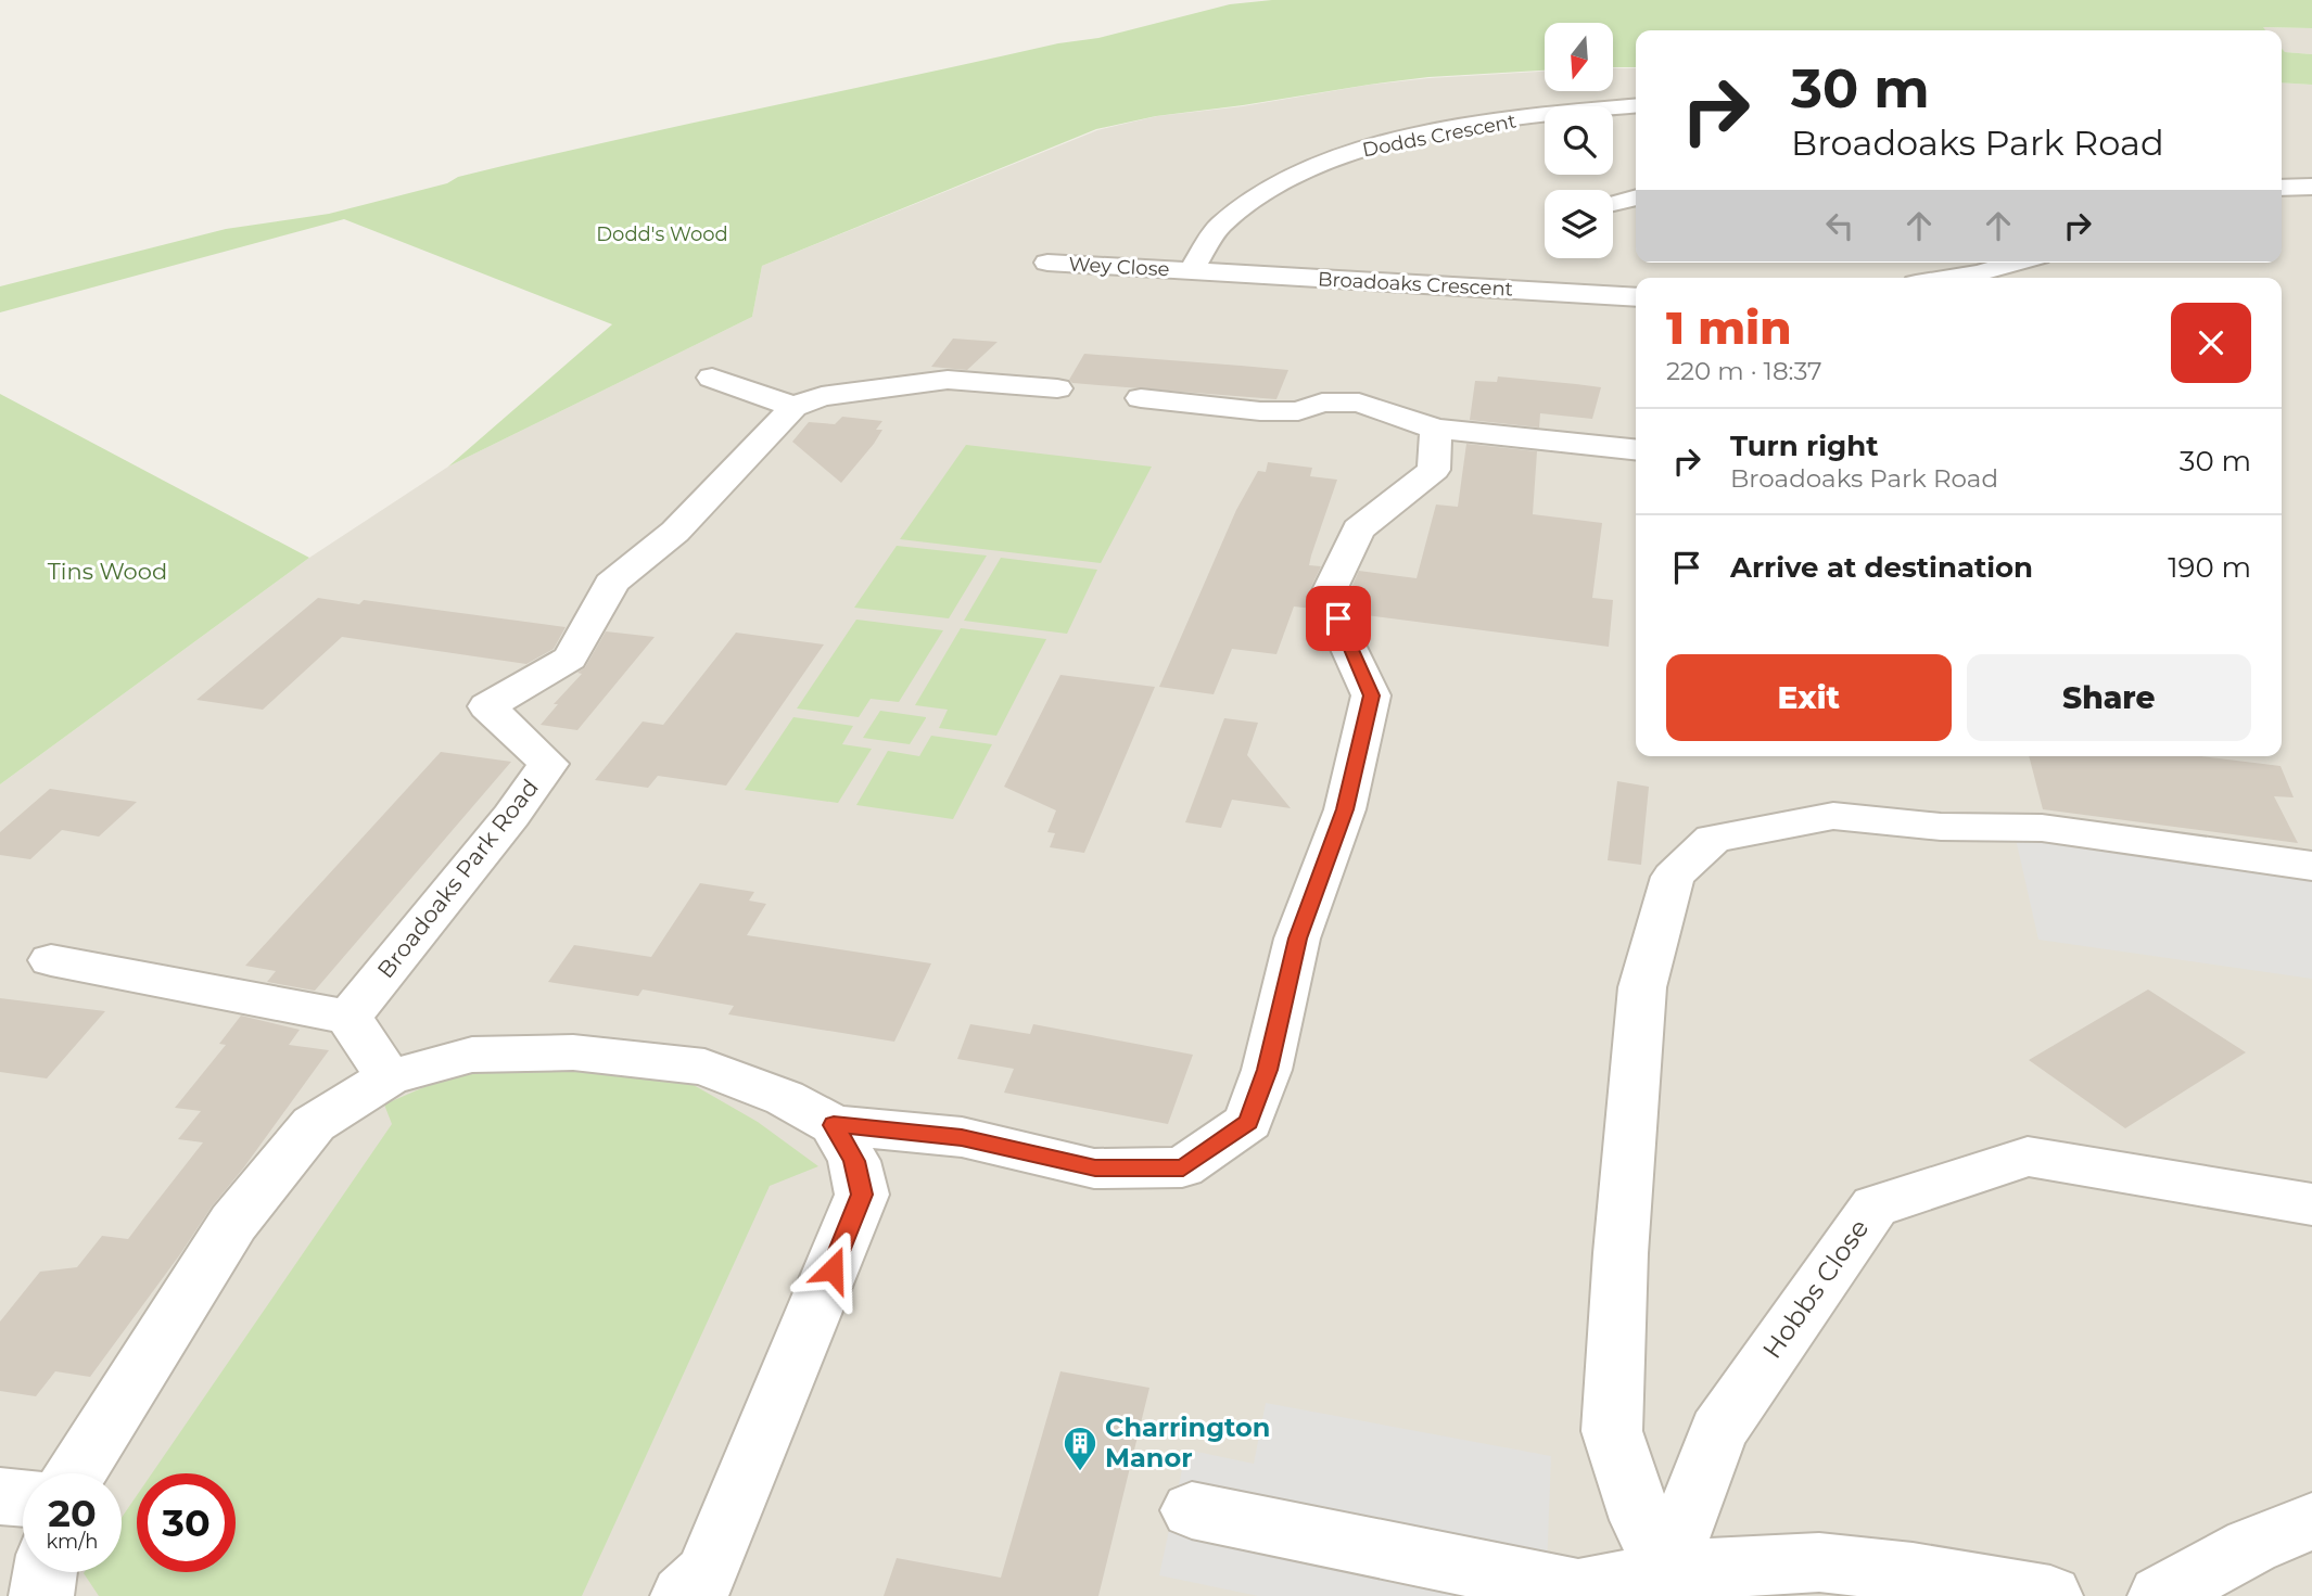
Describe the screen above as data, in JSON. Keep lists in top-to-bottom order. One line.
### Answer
{"streets":{"street":["Dodds Crescent","Wey Close","Broadoaks Crescent","Broadoaks Park Road","Hobbs Close"]},"crossings":[["Dodds Crescent","Wey Close"],["Dodds Crescent","Broadoaks Crescent"],["Wey Close","Broadoaks Crescent"]],"parks":["Dodd's Wood","Tins Wood"],"places":{"building":["Charrington Manor"]},"north":"bottom","page":{"turn":["30 m","Broadoaks Park Road"],"heading":["1 min","220 m · 18:37"],"list":[{"name":"Turn right","note":"Broadoaks Park Road","value":"30 m"},{"name":"Arrive at destination","value":"190 m"}],"buttons":["Exit","Share"],"speed":"20 km/h","limit":"30"}}
